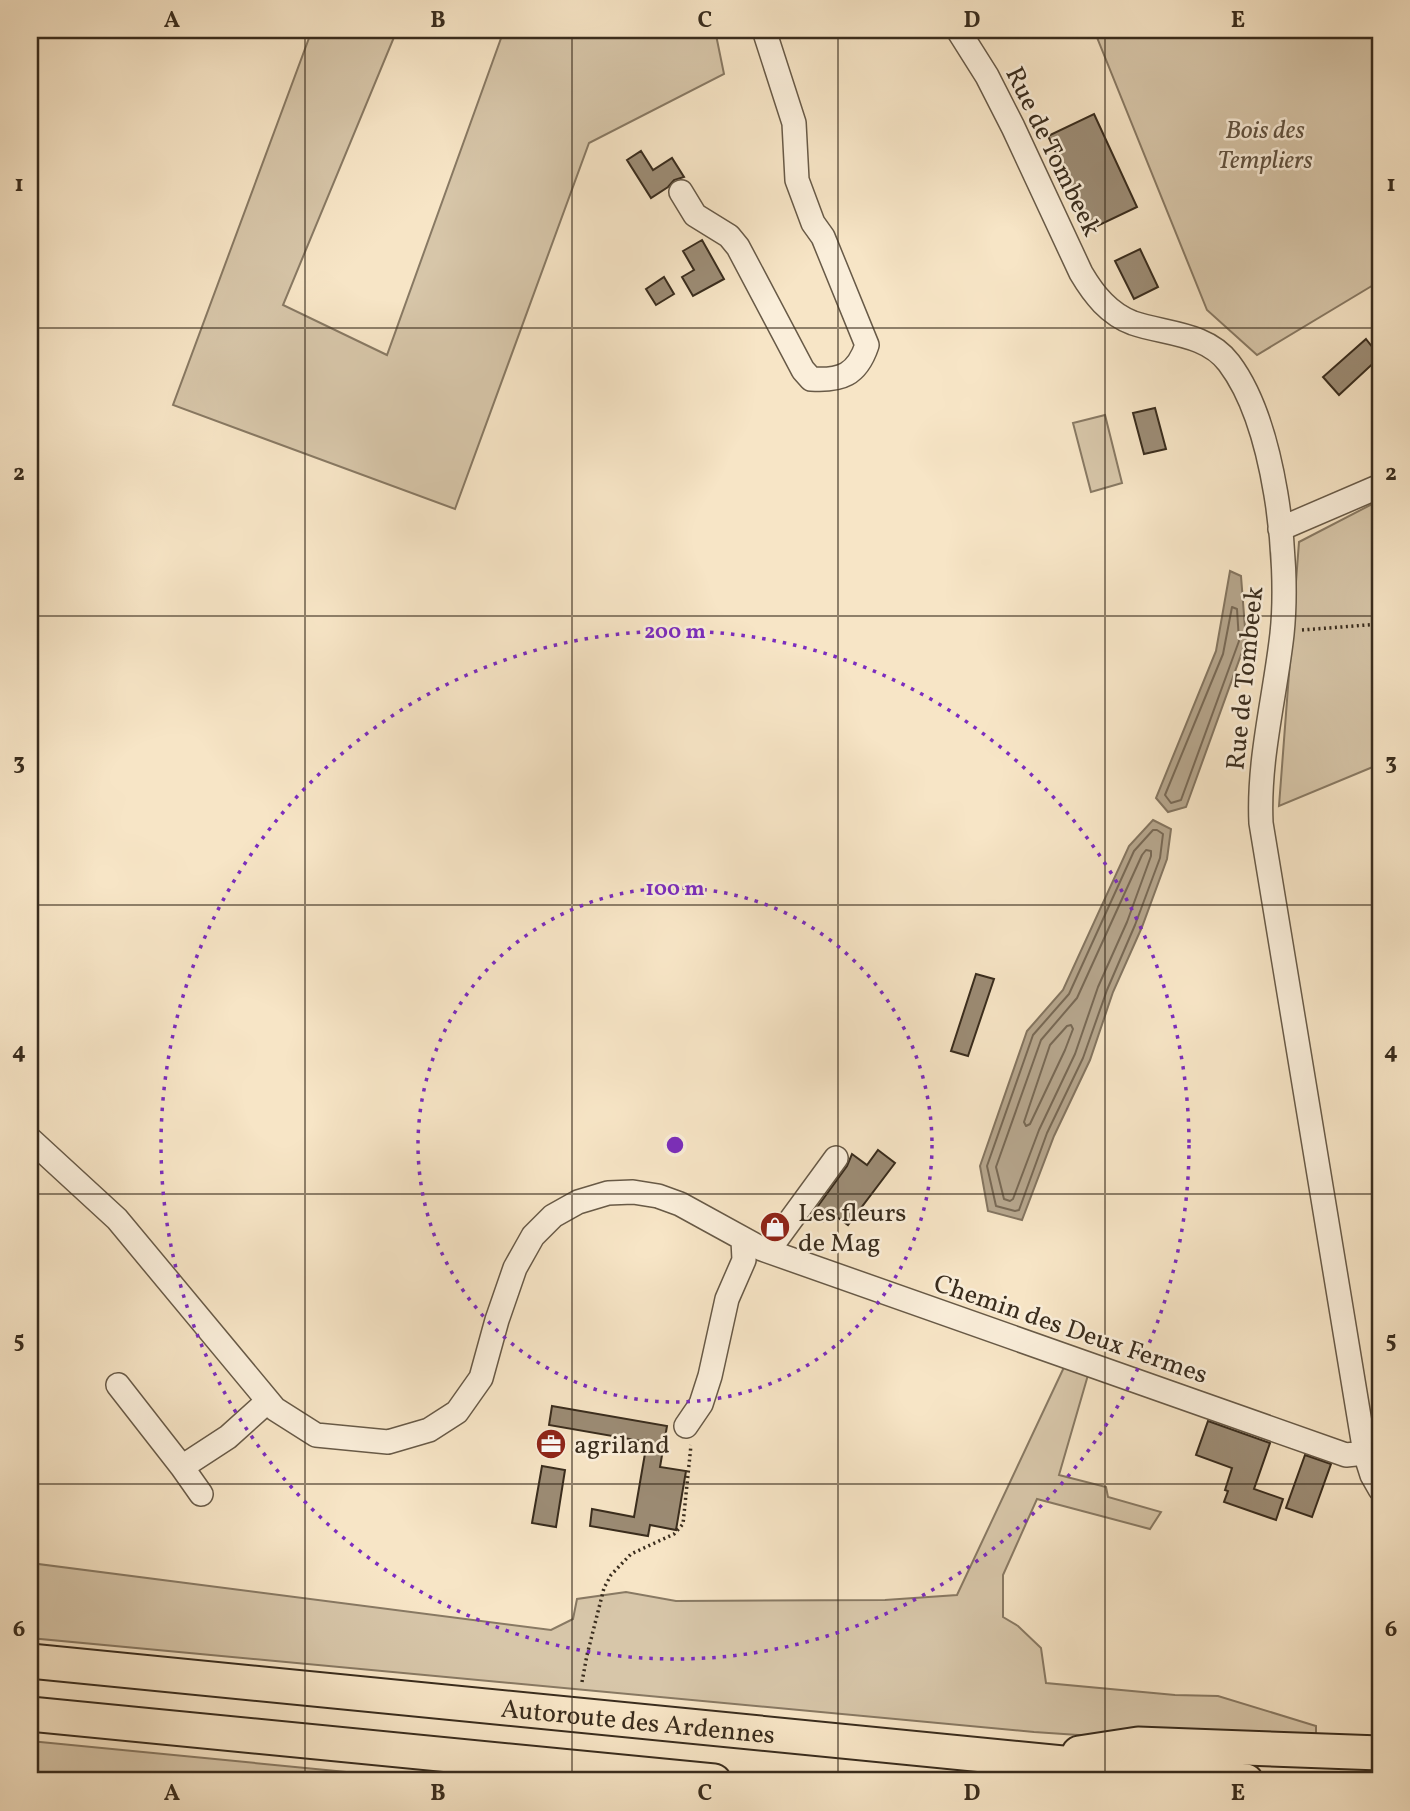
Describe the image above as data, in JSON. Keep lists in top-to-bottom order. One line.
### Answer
{"streets":{"highway":["Autoroute des Ardennes"],"street":["Rue de Tombeek","Chemin des Deux Fermes"]},"crossings":[["Rue de Tombeek","Chemin des Deux Fermes"]],"parks":["Bois des Templiers"],"places":{"shop":["Les fleurs de Mag"],"office":["agriland"]},"grid":{"columns":["A","B","C","D","E"],"rows":["1","2","3","4","5","6"]},"rings":["200 m","100 m"]}
